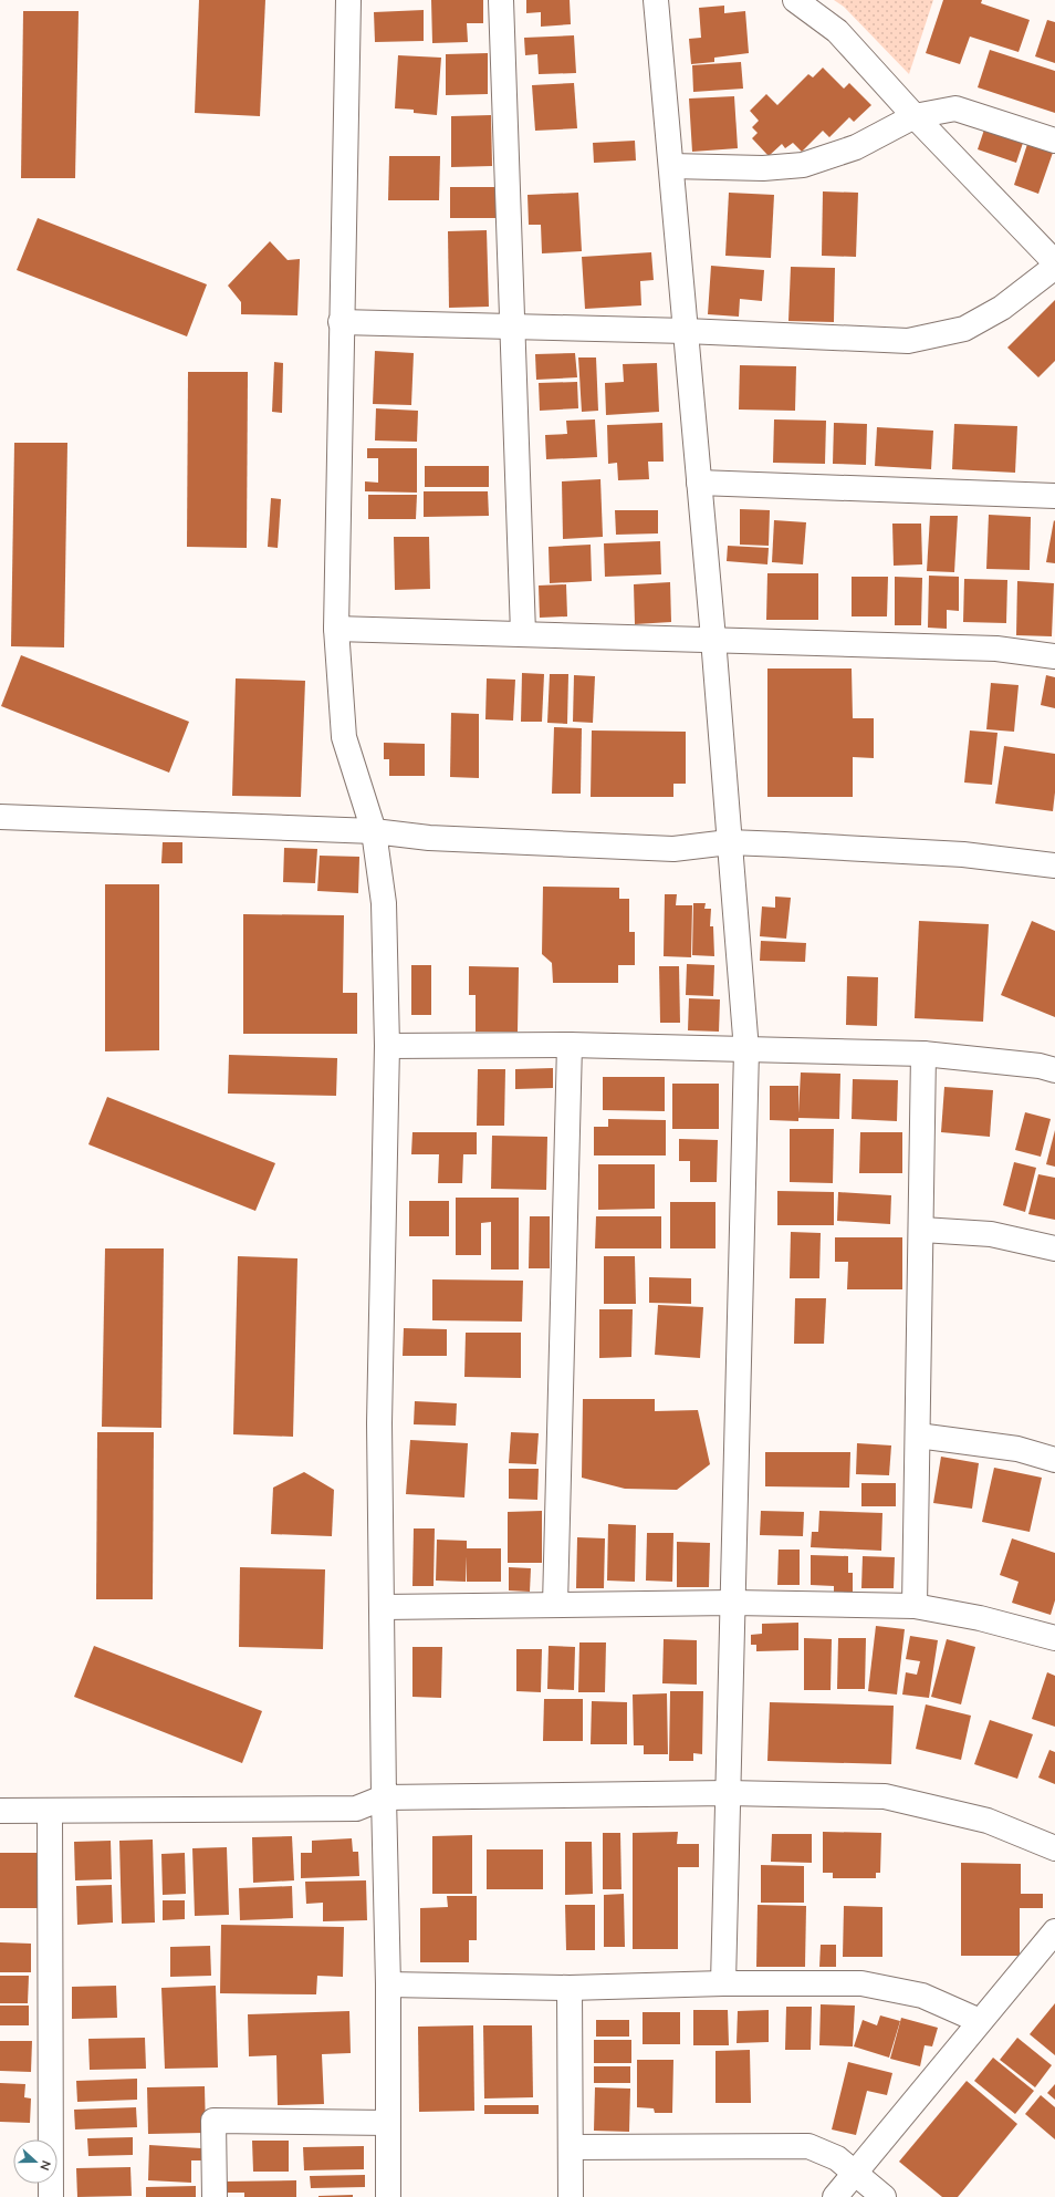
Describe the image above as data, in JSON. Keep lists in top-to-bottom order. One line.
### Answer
{"north":"right"}
